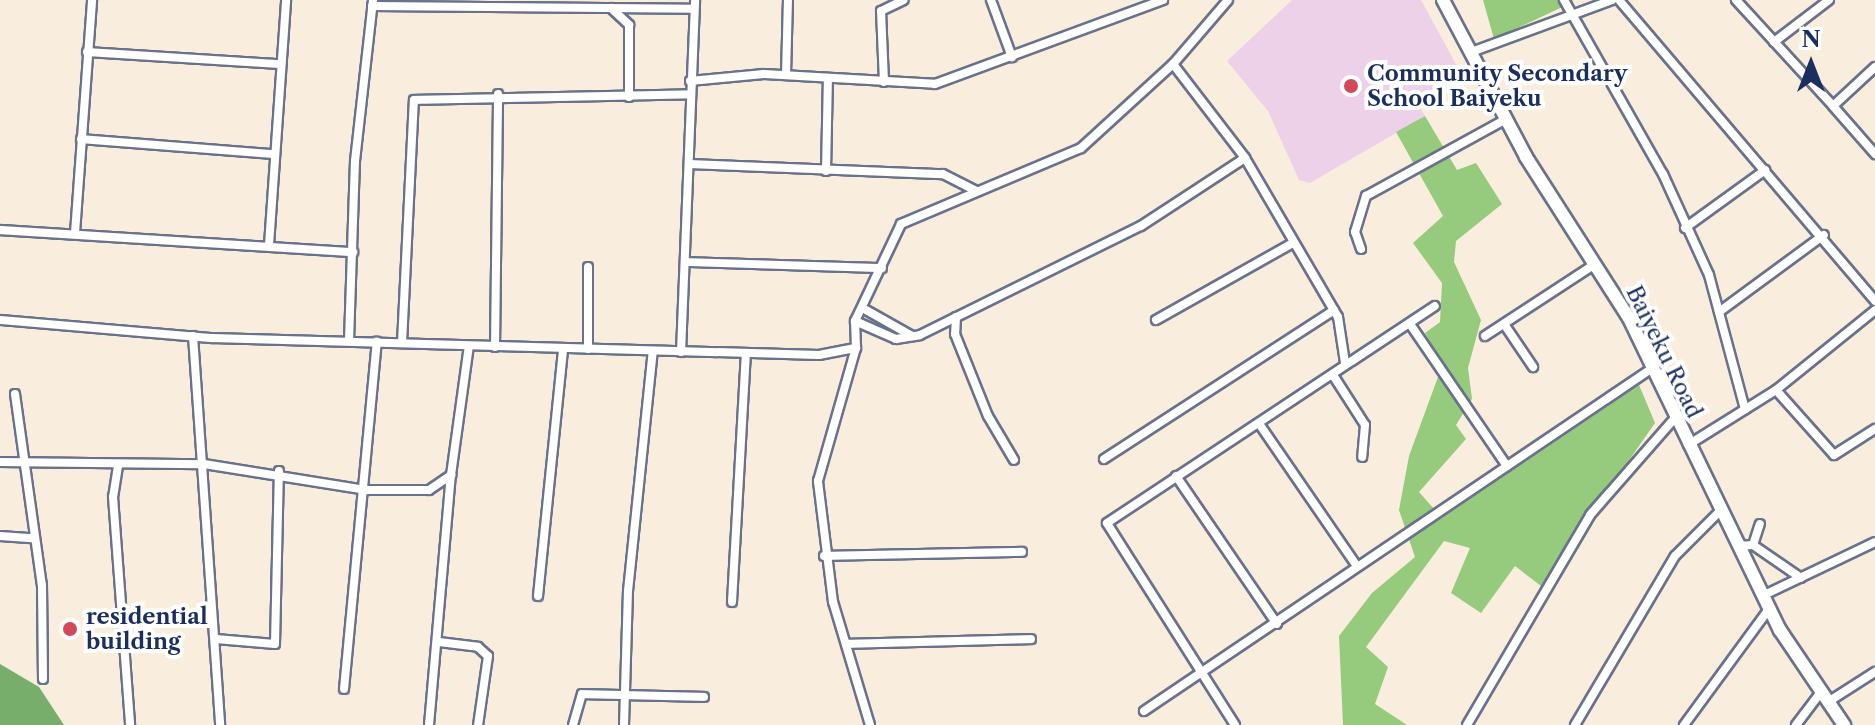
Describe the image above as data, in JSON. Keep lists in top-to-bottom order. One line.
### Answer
{"streets":{"main road":["Baiyeku Road"]},"places":["Community Secondary School Baiyeku","residential building"],"north":"top"}
